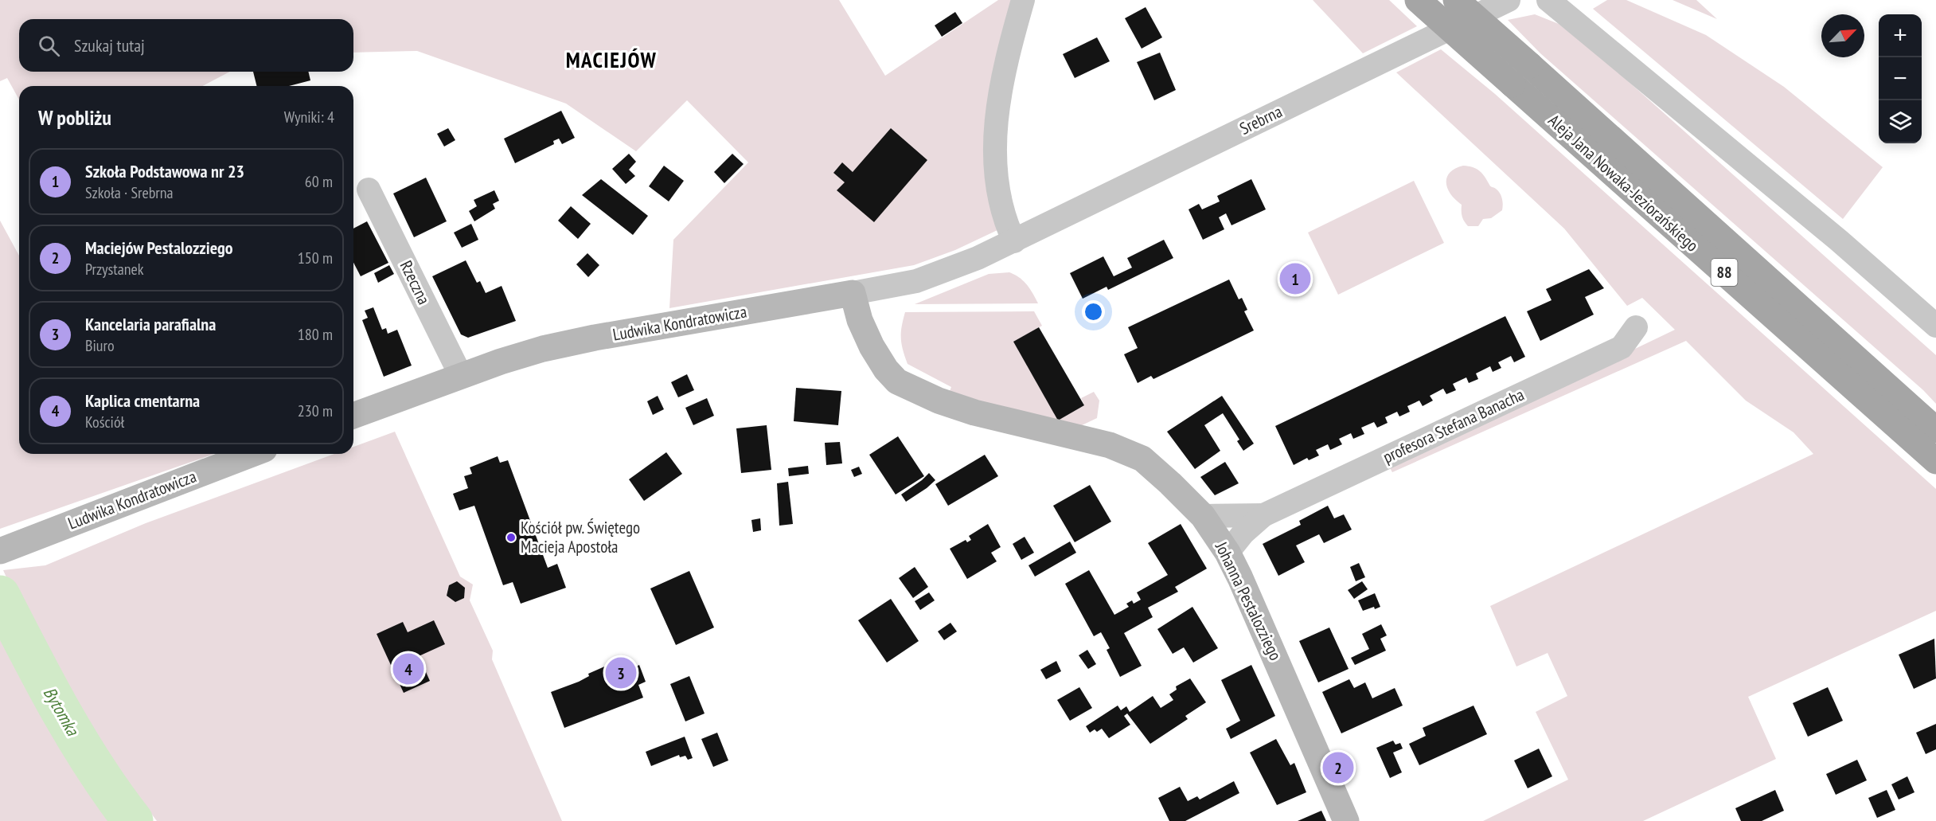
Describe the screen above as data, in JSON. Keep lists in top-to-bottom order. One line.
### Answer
{"streets":{"main road":["Aleja Jana Nowaka-Jeziorańskiego","88"],"street":["Srebrna","Rzeczna","Ludwika Kondratowicza","profesora Stefana Banacha","Johanna Pestalozziego"]},"crossings":[["Srebrna","Ludwika Kondratowicza"],["Rzeczna","Ludwika Kondratowicza"],["Ludwika Kondratowicza","Johanna Pestalozziego"],["profesora Stefana Banacha","Johanna Pestalozziego"]],"districts":["MACIEJÓW"],"water":["Bytomka"],"places":["Kościół pw. Świętego Macieja Apostoła"],"north":"top right","page":{"map_buttons":["+","−"],"search":"Szukaj tutaj","heading":["W pobliżu","Wyniki: 4"],"list":[{"mark":"1","name":"Szkoła Podstawowa nr 23","note":"Szkoła · Srebrna","value":"60 m"},{"mark":"2","name":"Maciejów Pestalozziego","note":"Przystanek","value":"150 m"},{"mark":"3","name":"Kancelaria parafialna","note":"Biuro","value":"180 m"},{"mark":"4","name":"Kaplica cmentarna","note":"Kościół","value":"230 m"}],"pins":["1","4","3","2"]}}
